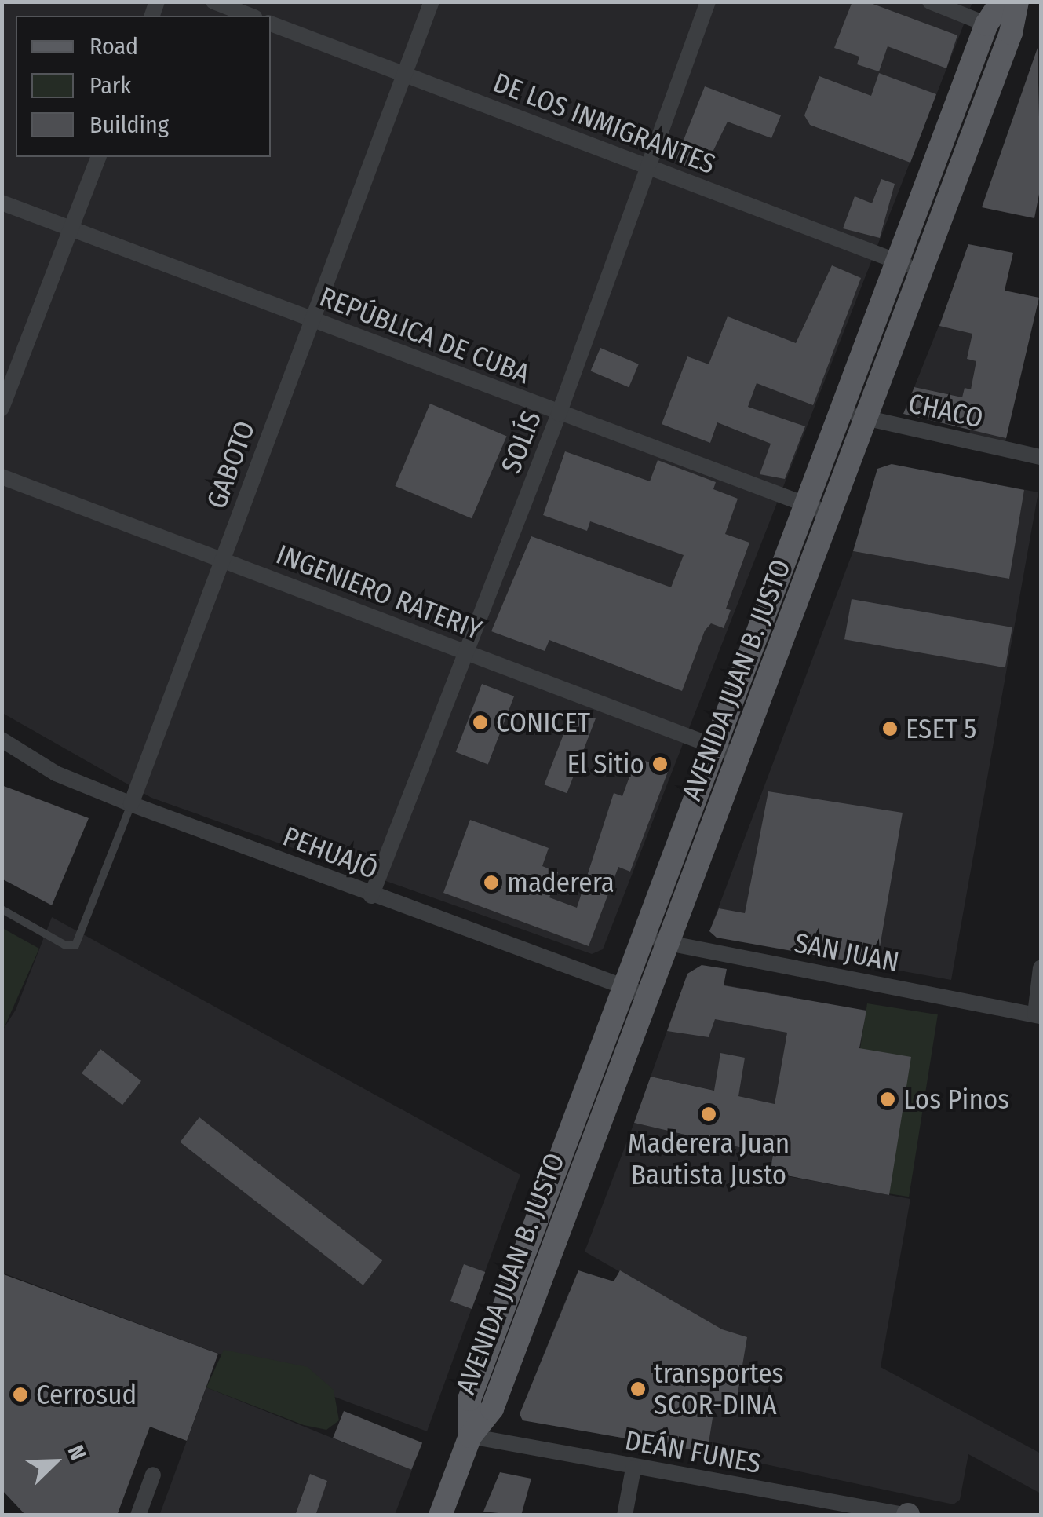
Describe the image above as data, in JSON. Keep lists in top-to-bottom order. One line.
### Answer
{"streets":{"main road":["AVENIDA JUAN B. JUSTO"],"street":["DE LOS INMIGRANTES","REPÚBLICA DE CUBA","CHACO","SOLÍS","GABOTO","INGENIERO RATERIY","PEHUAJÓ","SAN JUAN","DEÁN FUNES"]},"crossings":[["DE LOS INMIGRANTES","SOLÍS"],["DE LOS INMIGRANTES","GABOTO"],["DE LOS INMIGRANTES","AVENIDA JUAN B. JUSTO"],["REPÚBLICA DE CUBA","SOLÍS"],["REPÚBLICA DE CUBA","GABOTO"],["REPÚBLICA DE CUBA","AVENIDA JUAN B. JUSTO"],["CHACO","AVENIDA JUAN B. JUSTO"],["SOLÍS","INGENIERO RATERIY"],["SOLÍS","PEHUAJÓ"],["GABOTO","INGENIERO RATERIY"],["GABOTO","PEHUAJÓ"],["INGENIERO RATERIY","AVENIDA JUAN B. JUSTO"],["AVENIDA JUAN B. JUSTO","PEHUAJÓ"],["AVENIDA JUAN B. JUSTO","SAN JUAN"],["AVENIDA JUAN B. JUSTO","DEÁN FUNES"]],"places":["CONICET","ESET 5","El Sitio","maderera","Los Pinos","Maderera Juan Bautista Justo","transportes SCOR-DINA","Cerrosud"],"legend":["Road","Park","Building"],"north":"top right"}
